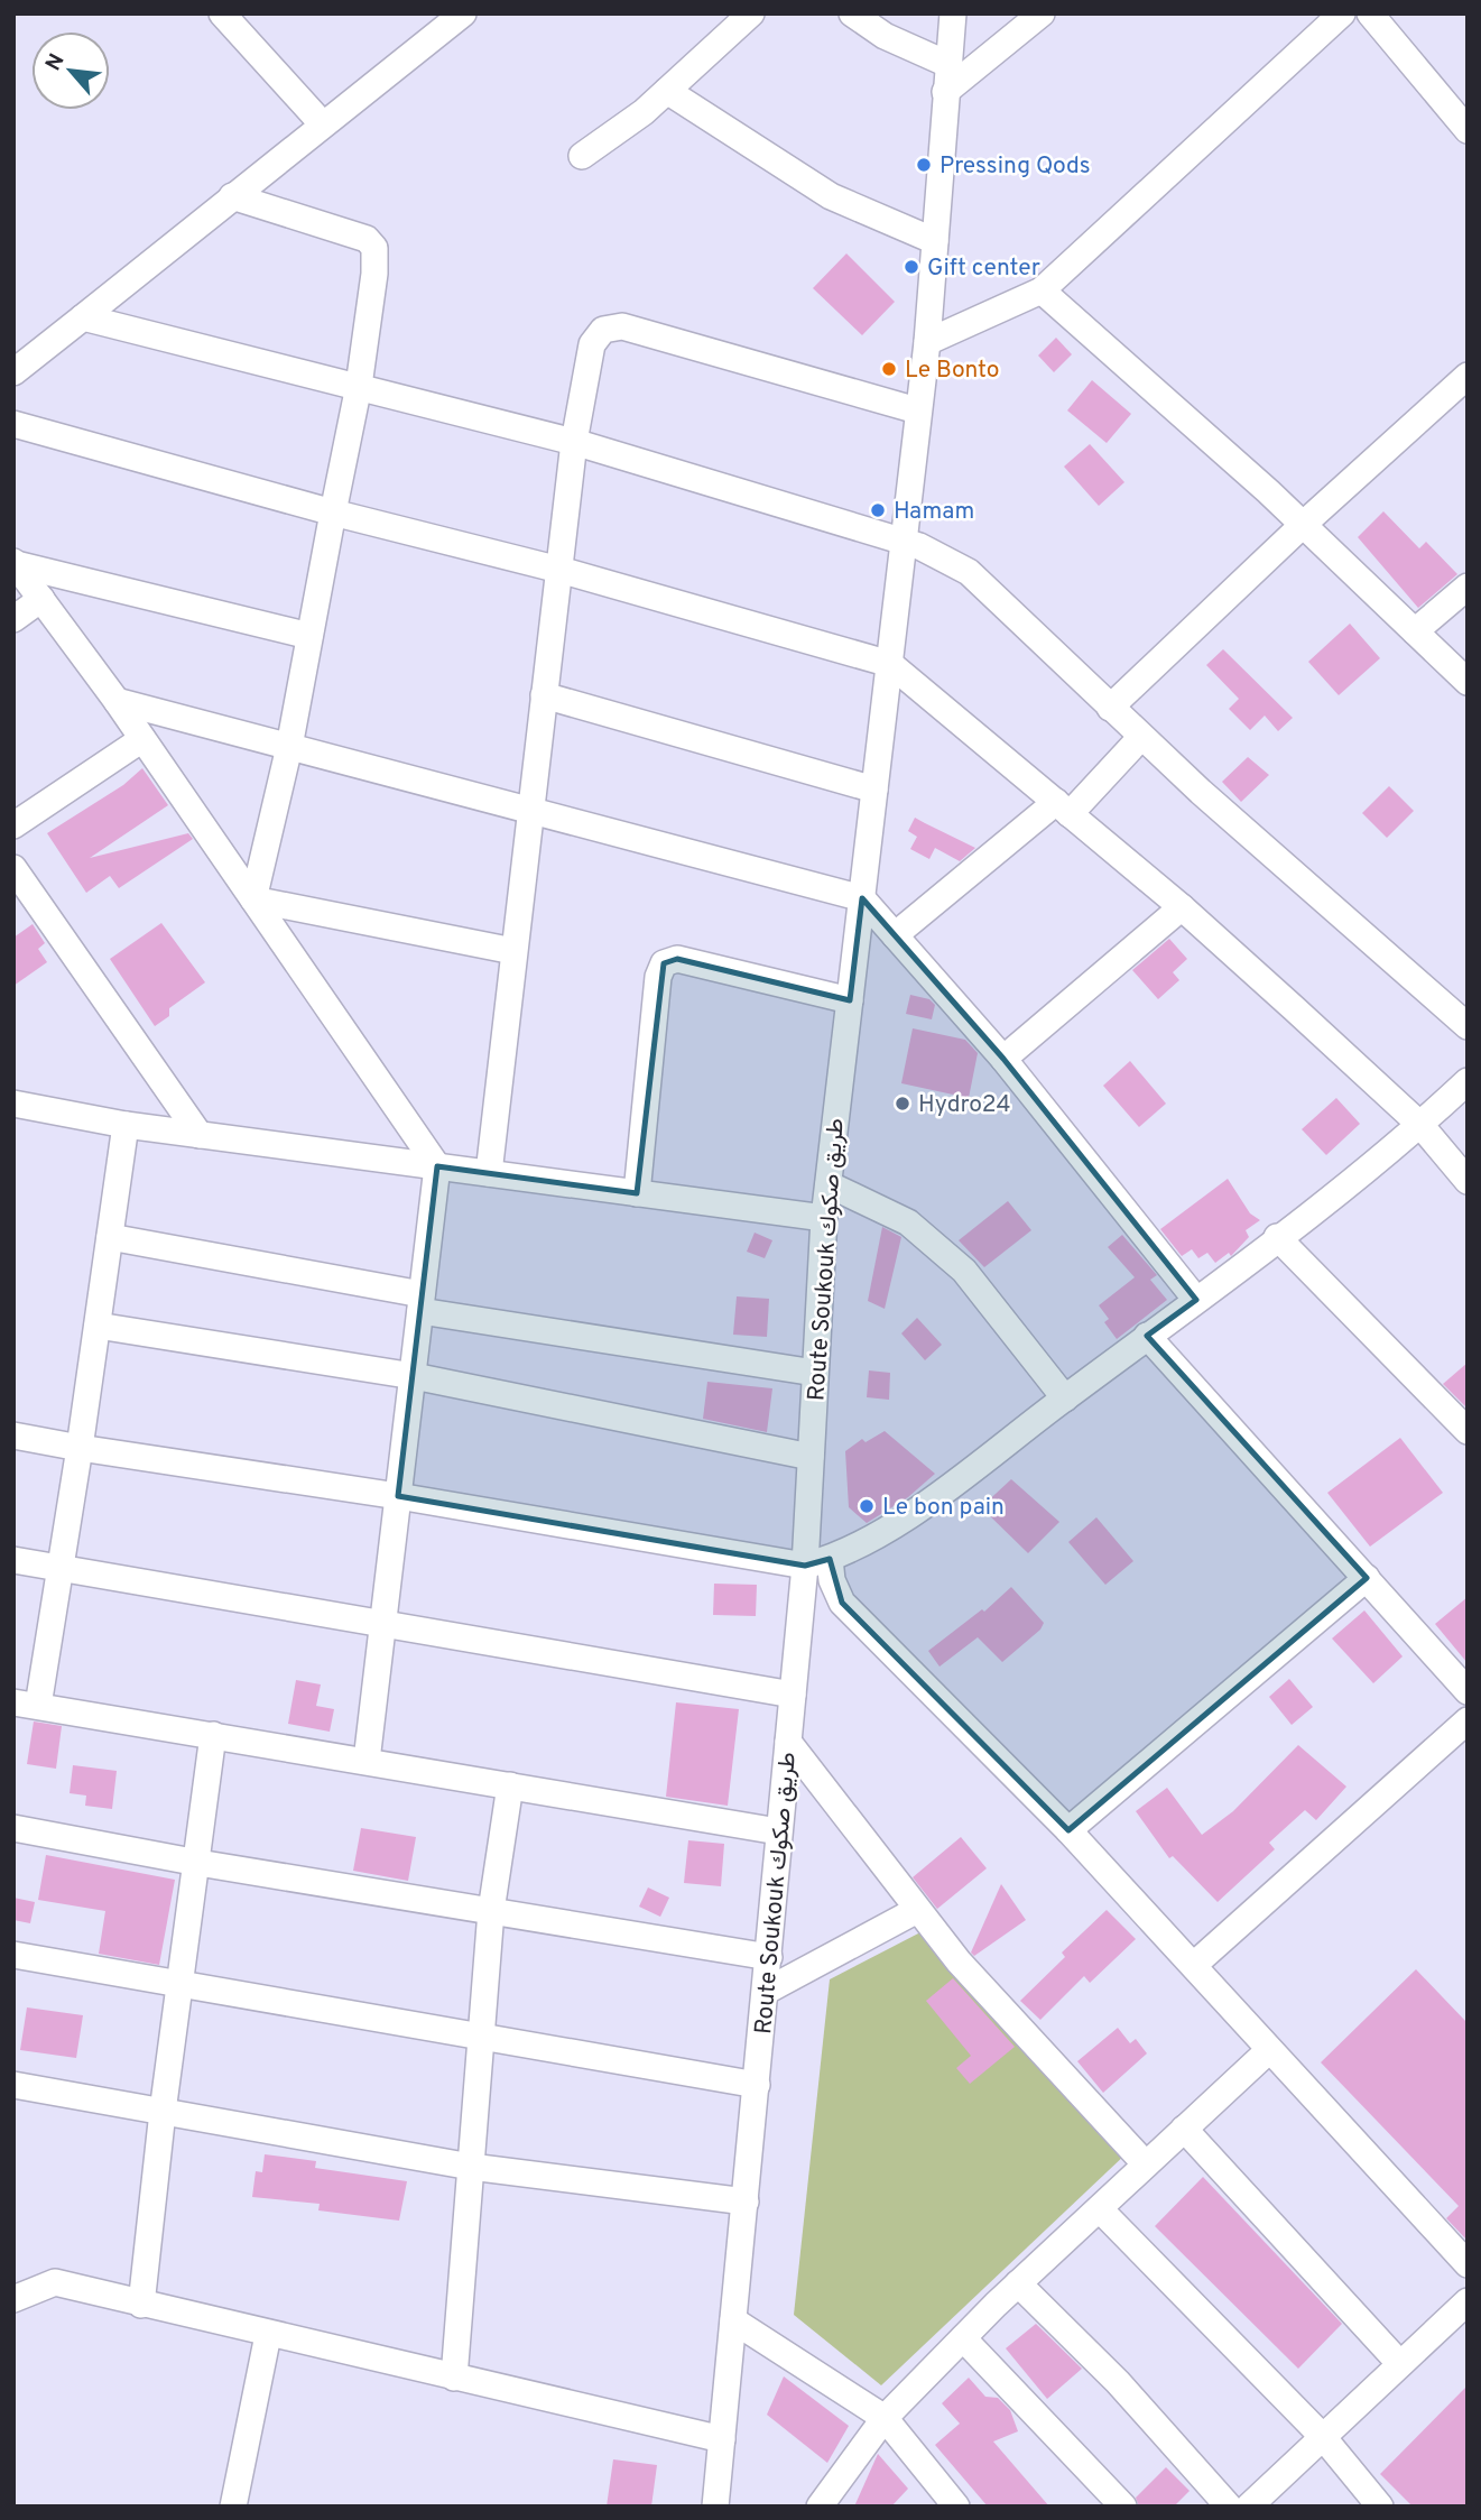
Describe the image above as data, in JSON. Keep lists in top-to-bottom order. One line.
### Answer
{"streets":{"street":["Route Soukouk طريق صكوك"]},"places":["Pressing Qods","Gift center","Le Bonto","Hamam","Hydro24","Le bon pain"],"north":"top left"}
